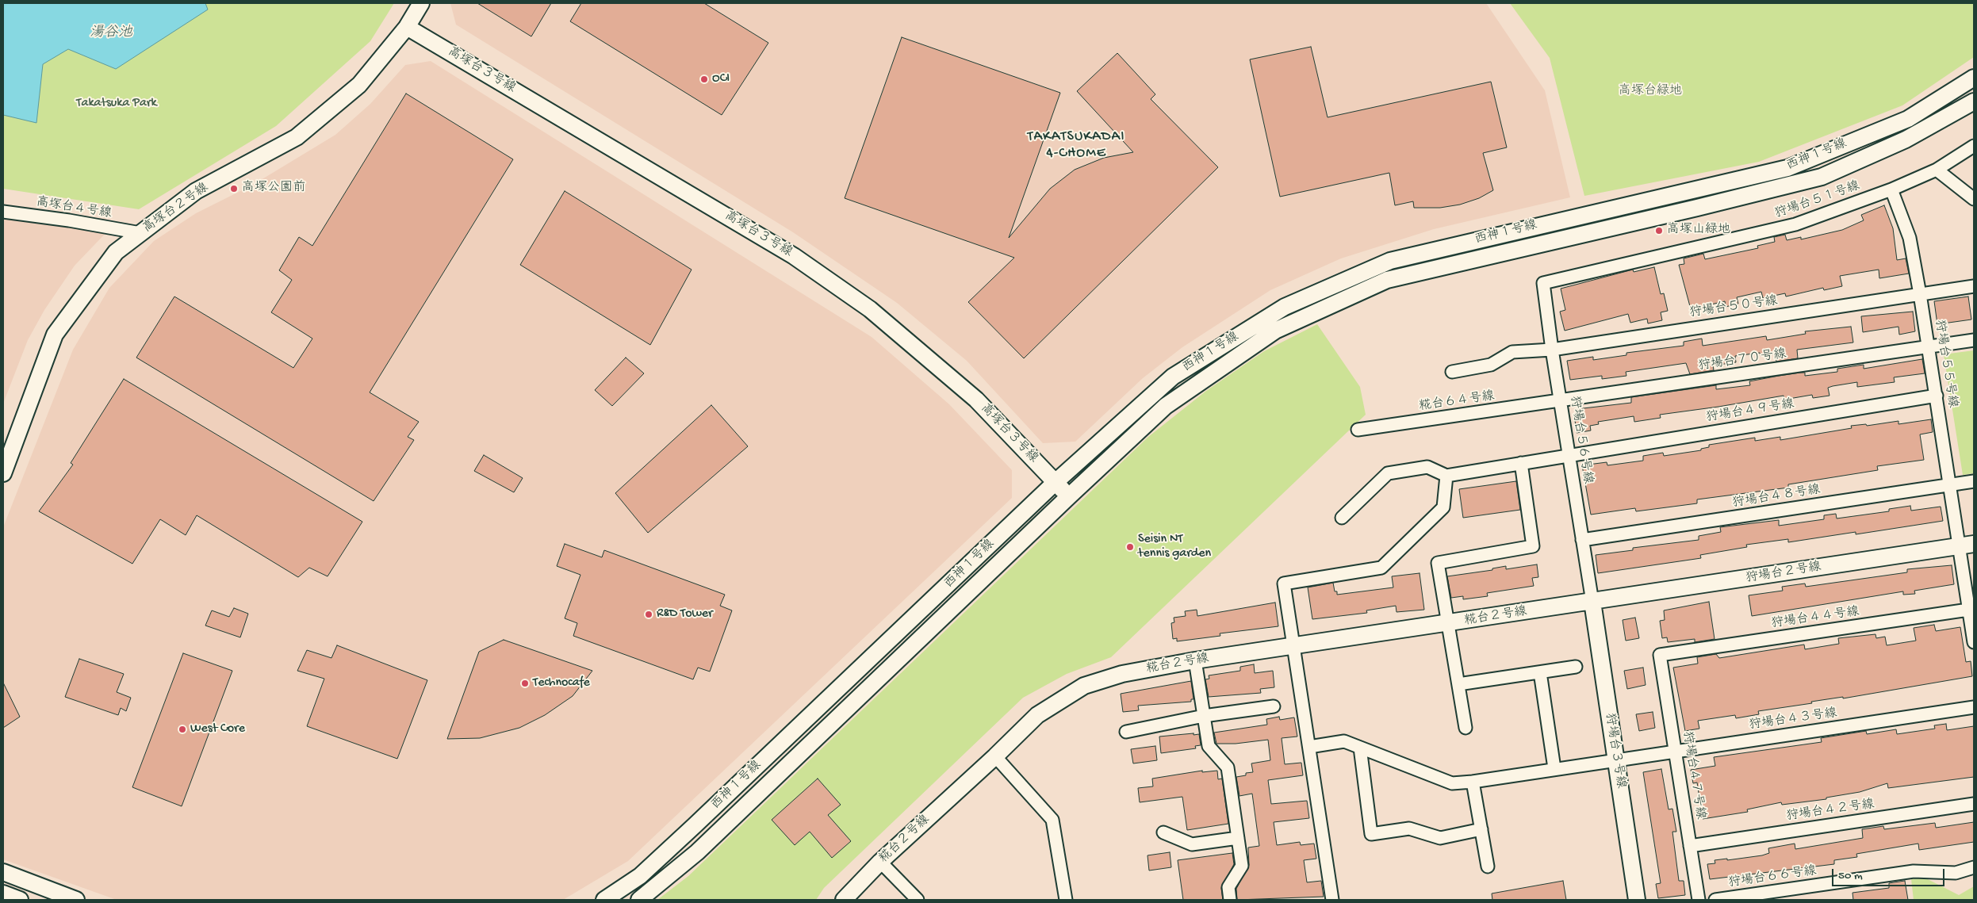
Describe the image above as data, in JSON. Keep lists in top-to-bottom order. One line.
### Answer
{"streets":{"street":["高塚台３号線","西神１号線","狩場台５１号線","高塚台４号線","高塚台２号線","狩場台５０号線","狩場台７０号線","狩場台５５号線","糀台６４号線","狩場台４９号線","狩場台５６号線","狩場台４８号線","狩場台２号線","糀台２号線","狩場台４４号線","狩場台４３号線","狩場台３号線","狩場台４７号線","狩場台４２号線","狩場台６６号線"]},"crossings":[["高塚台３号線","西神１号線"],["高塚台３号線","高塚台２号線"],["狩場台５１号線","狩場台５５号線"],["狩場台５１号線","狩場台５６号線"],["高塚台４号線","高塚台２号線"],["狩場台５０号線","狩場台５５号線"],["狩場台５０号線","狩場台５６号線"],["狩場台７０号線","狩場台５５号線"],["狩場台７０号線","糀台６４号線"],["狩場台７０号線","狩場台５６号線"],["狩場台５５号線","狩場台４９号線"],["狩場台５５号線","狩場台４８号線"],["狩場台５５号線","狩場台２号線"],["狩場台５５号線","狩場台４４号線"],["糀台６４号線","狩場台５６号線"],["狩場台４９号線","狩場台５６号線"],["狩場台５６号線","狩場台４８号線"],["狩場台５６号線","狩場台２号線"],["狩場台５６号線","糀台２号線"],["狩場台５６号線","狩場台３号線"],["狩場台２号線","糀台２号線"],["狩場台２号線","狩場台３号線"],["糀台２号線","狩場台３号線"],["狩場台４４号線","狩場台４７号線"],["狩場台４３号線","狩場台３号線"],["狩場台４３号線","狩場台４７号線"],["狩場台４７号線","狩場台４２号線"]],"districts":["TAKATSUKADAI 4-CHOME"],"water":["湯谷池"],"parks":["高塚台緑地","Takatsuka Park"],"places":["OCI","高塚公園前","高塚山緑地","Seisin NT tennis garden","R&D Tower","Technocafe","West Core"],"scale_bar":"50 m"}
